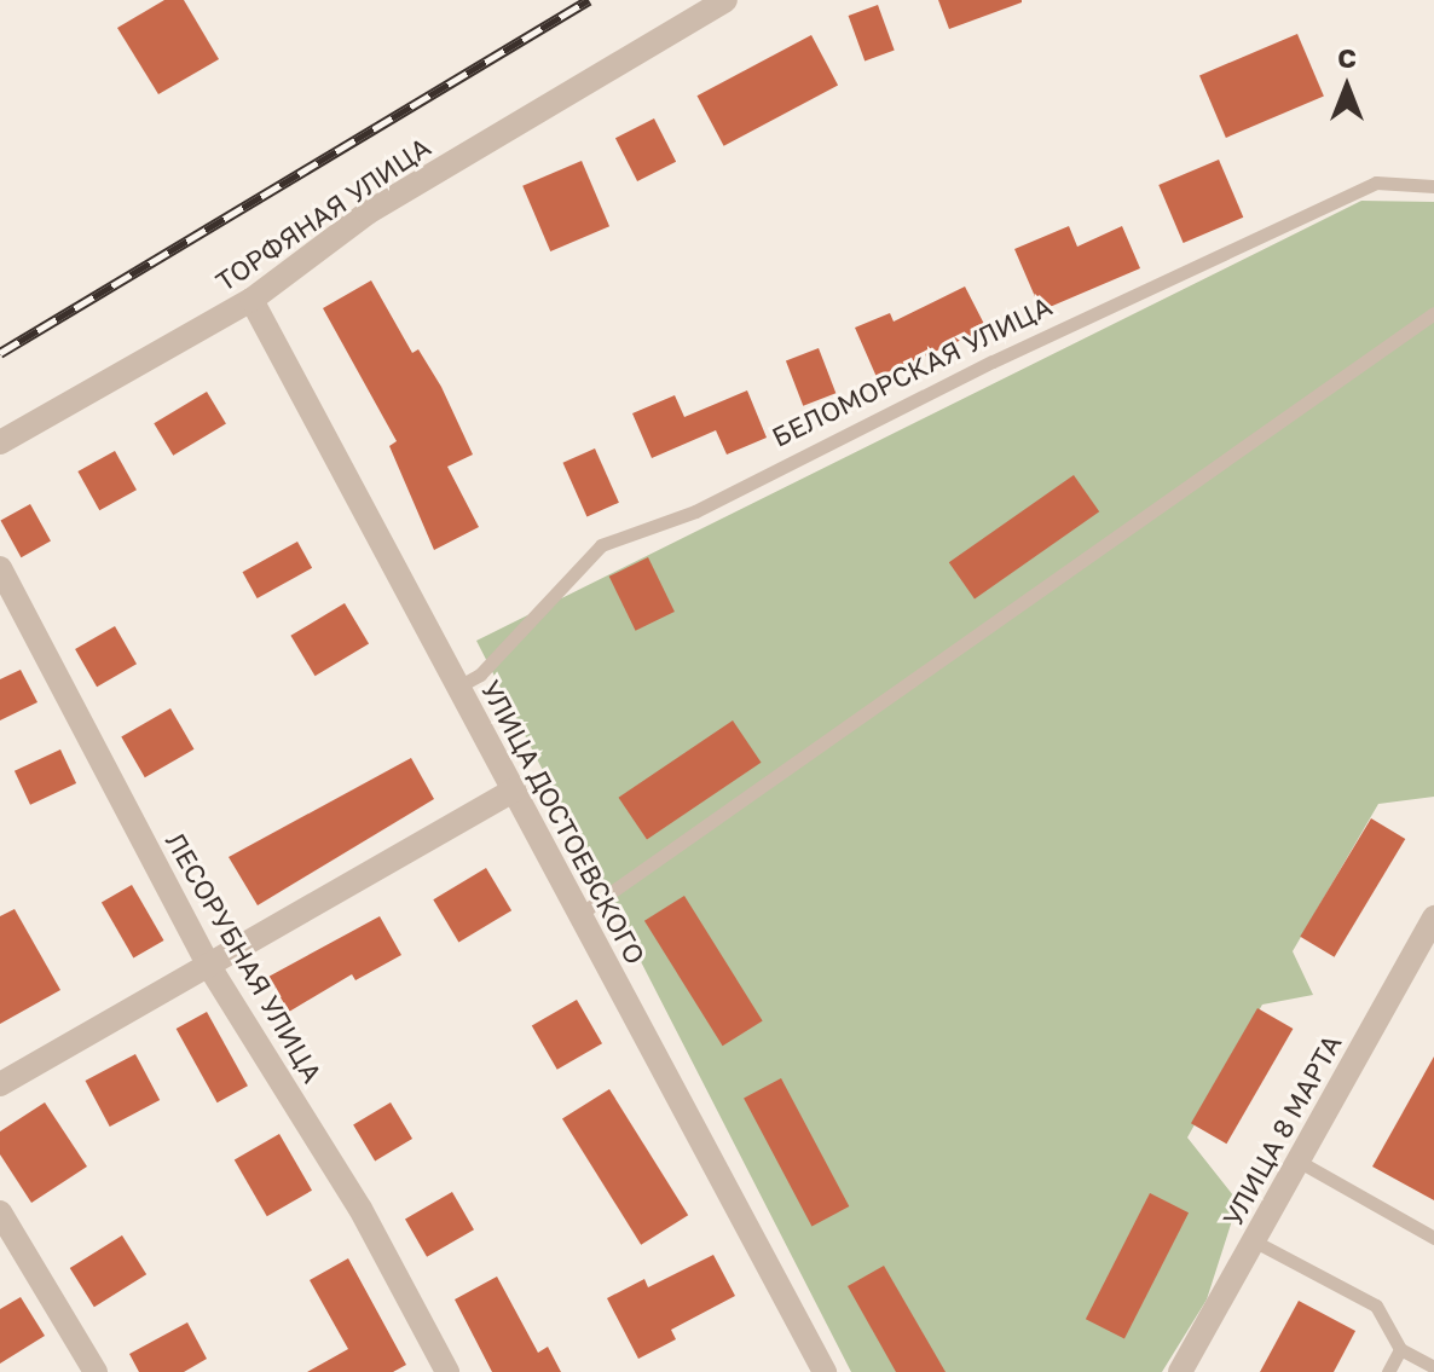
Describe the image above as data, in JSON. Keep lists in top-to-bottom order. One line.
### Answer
{"streets":{"street":["ТОРФЯНАЯ УЛИЦА","УЛИЦА ДОСТОЕВСКОГО","ЛЕСОРУБНАЯ УЛИЦА","УЛИЦА 8 МАРТА"],"lane":["БЕЛОМОРСКАЯ УЛИЦА"]},"crossings":[["ТОРФЯНАЯ УЛИЦА","УЛИЦА ДОСТОЕВСКОГО"],["БЕЛОМОРСКАЯ УЛИЦА","УЛИЦА ДОСТОЕВСКОГО"]],"north":"top"}
